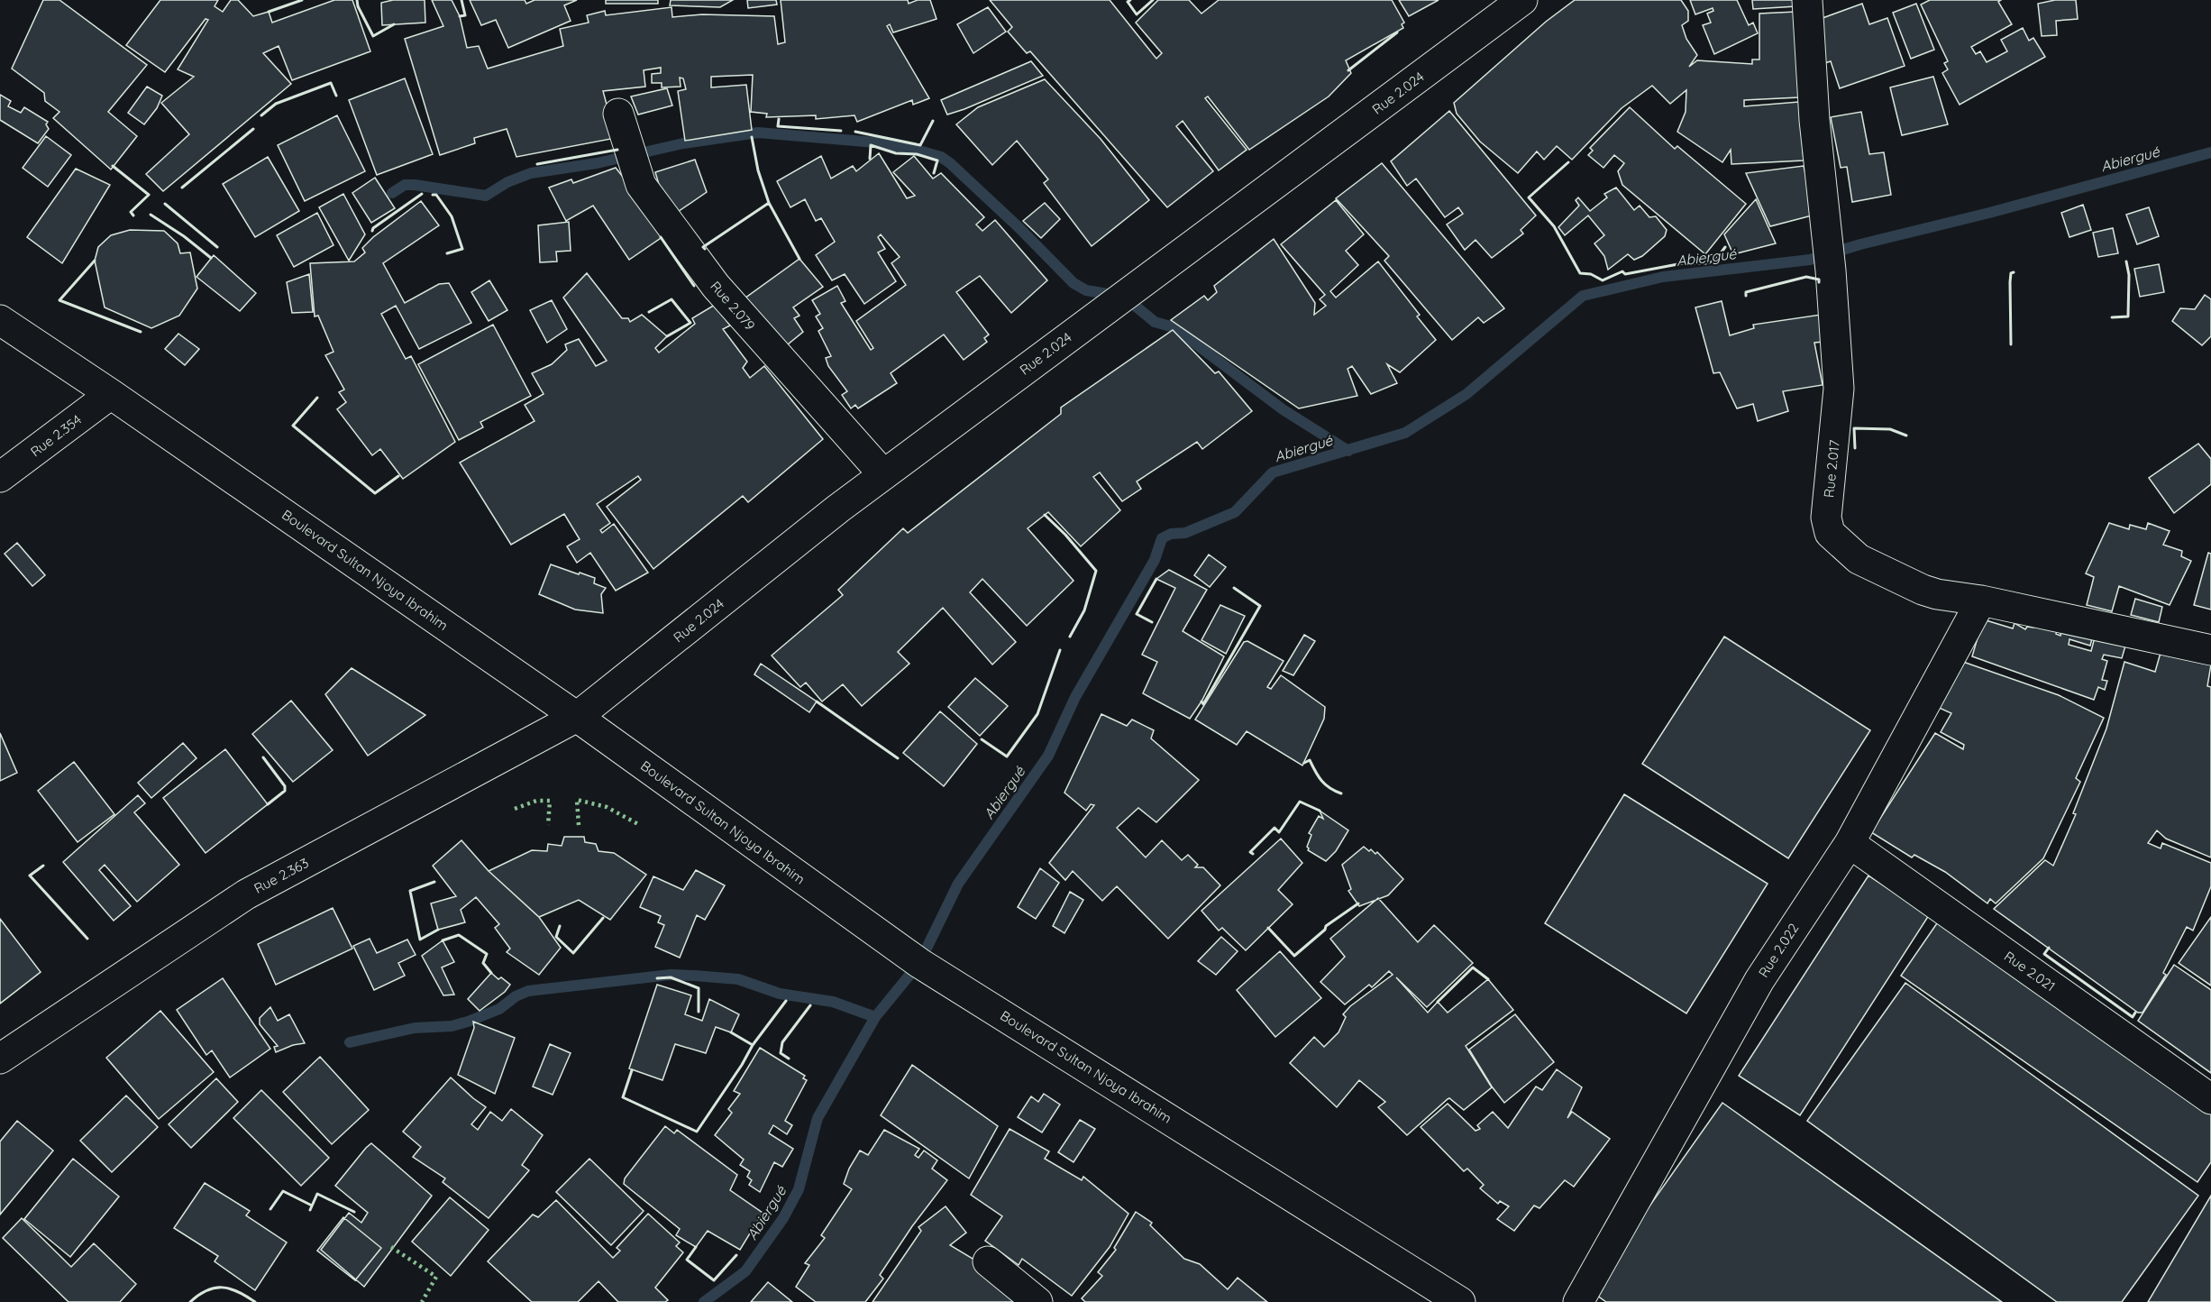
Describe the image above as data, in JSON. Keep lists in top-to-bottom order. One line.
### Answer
{"streets":{"street":["Rue 2.024","Rue 2.079","Rue 2.354","Rue 2.017","Boulevard Sultan Njoya Ibrahim","Rue 2.363","Rue 2.022","Rue 2.021"]},"crossings":[["Rue 2.024","Rue 2.079"],["Rue 2.024","Boulevard Sultan Njoya Ibrahim"],["Rue 2.024","Rue 2.363"],["Rue 2.354","Boulevard Sultan Njoya Ibrahim"],["Rue 2.017","Rue 2.022"],["Boulevard Sultan Njoya Ibrahim","Rue 2.363"],["Rue 2.022","Rue 2.021"]],"water":["Abiergué"]}
